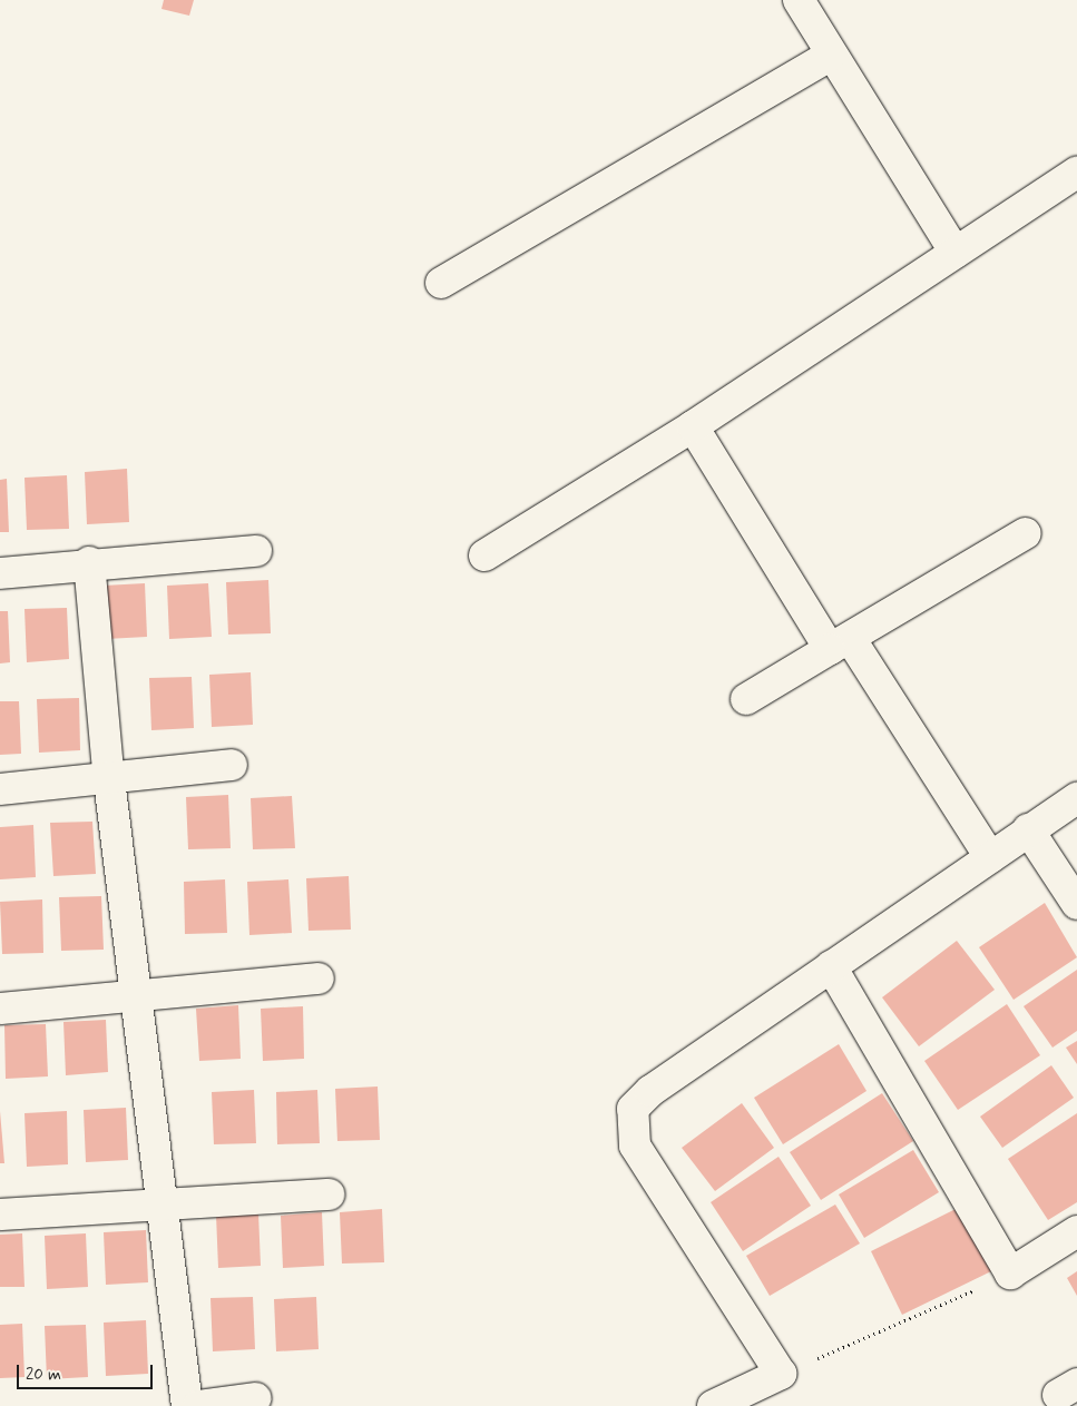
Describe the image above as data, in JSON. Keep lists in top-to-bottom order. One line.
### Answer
{"scale_bar":"20 m"}
